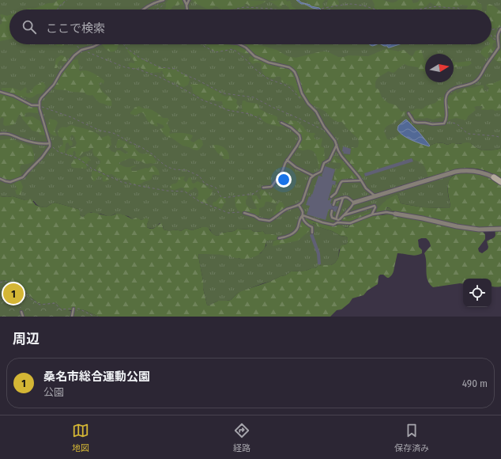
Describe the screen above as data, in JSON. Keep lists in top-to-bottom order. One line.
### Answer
{"north":"right","page":{"search":"ここで検索","pins":"1","heading":"周辺","list":[{"mark":"1","name":"桑名市総合運動公園","note":"公園","value":"490 m"}],"nav":["地図","経路","保存済み"]}}
